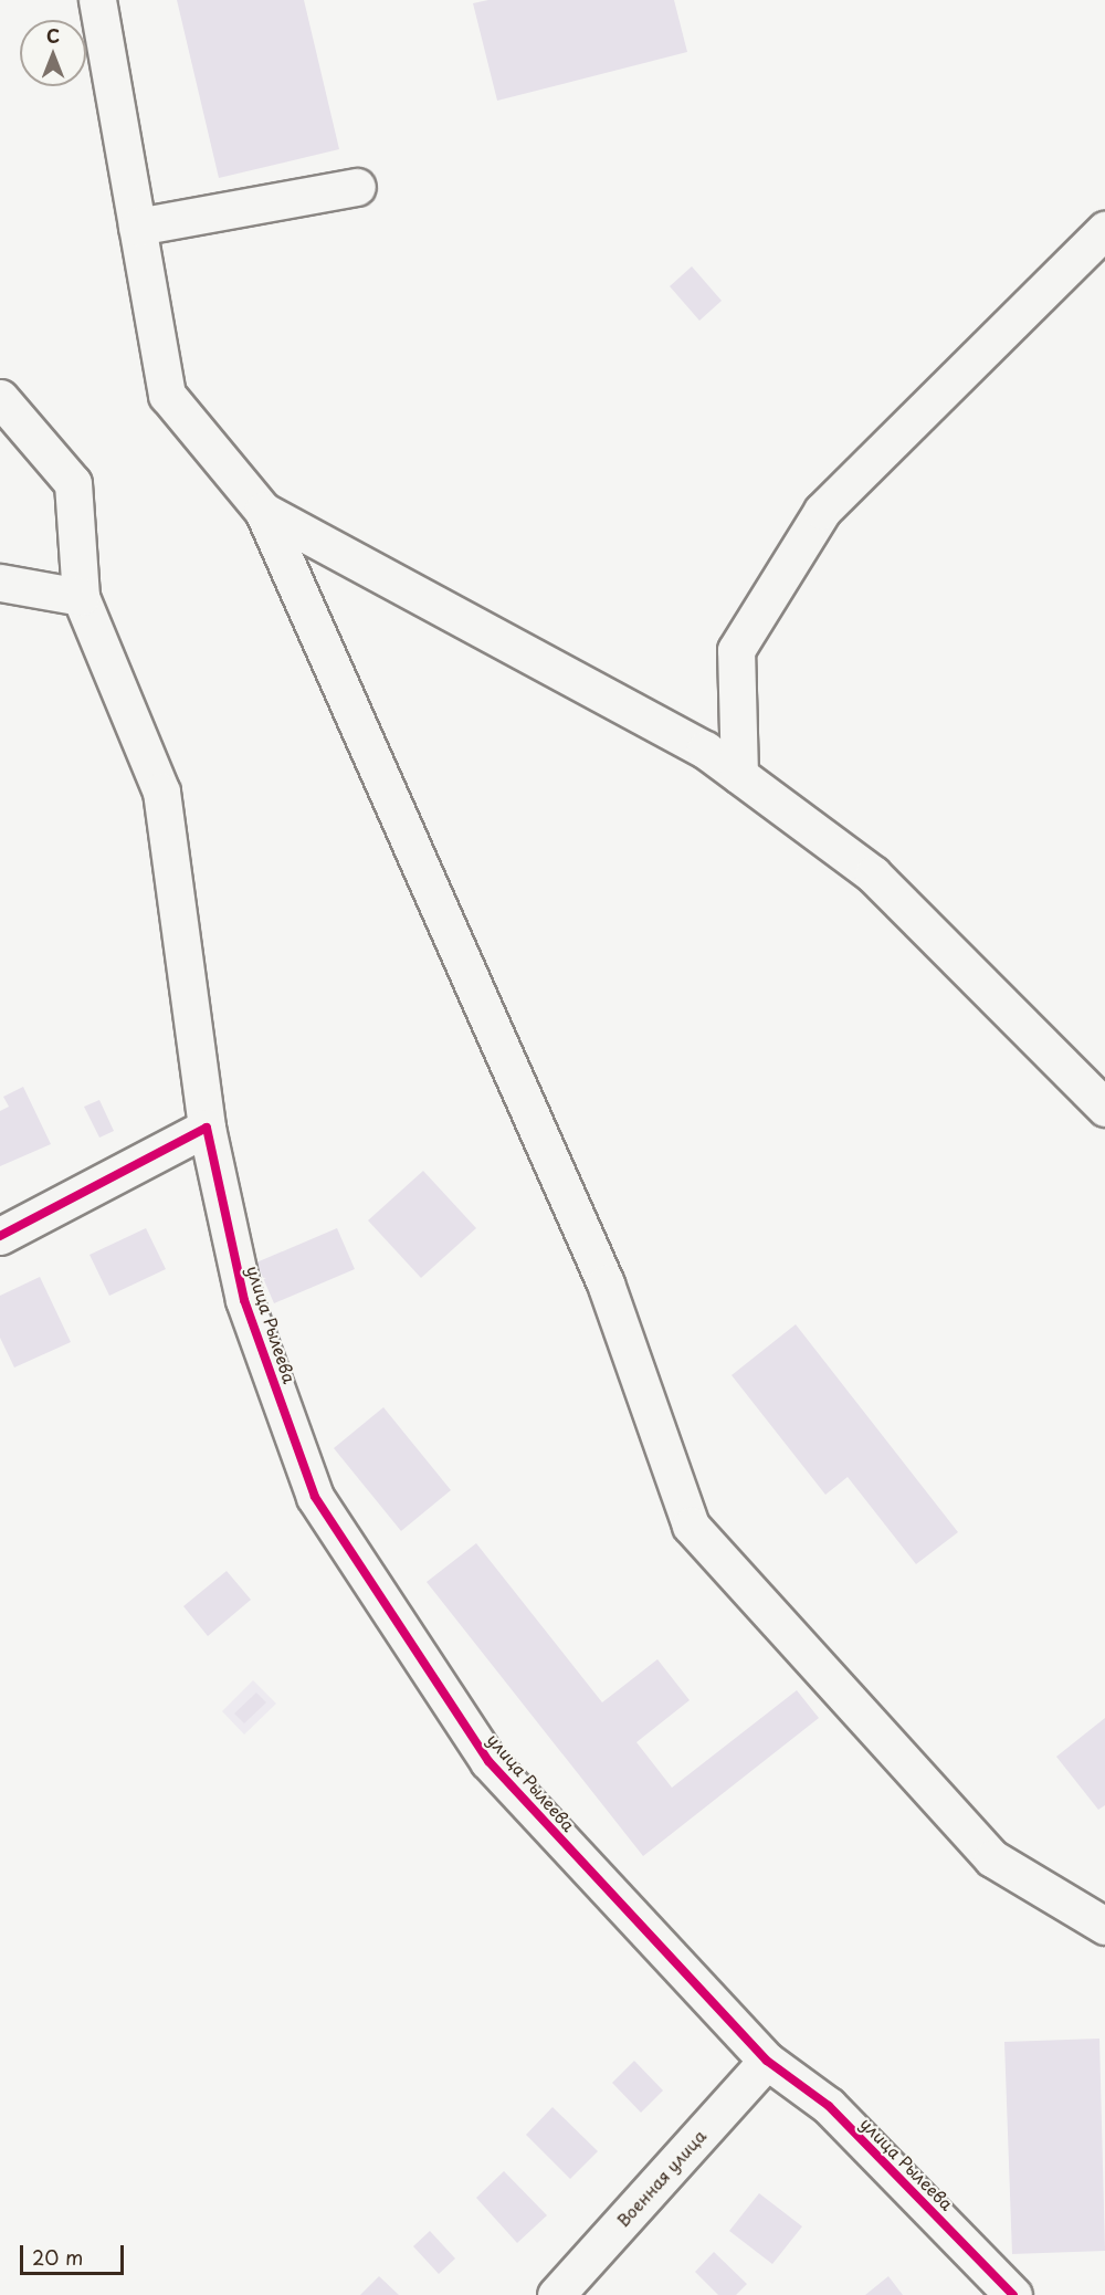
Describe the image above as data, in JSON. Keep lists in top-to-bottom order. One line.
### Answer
{"streets":{"street":["улица Рылеева","Военная улица"]},"crossings":[["улица Рылеева","Военная улица"]],"scale_bar":"20 m","north":"top"}
